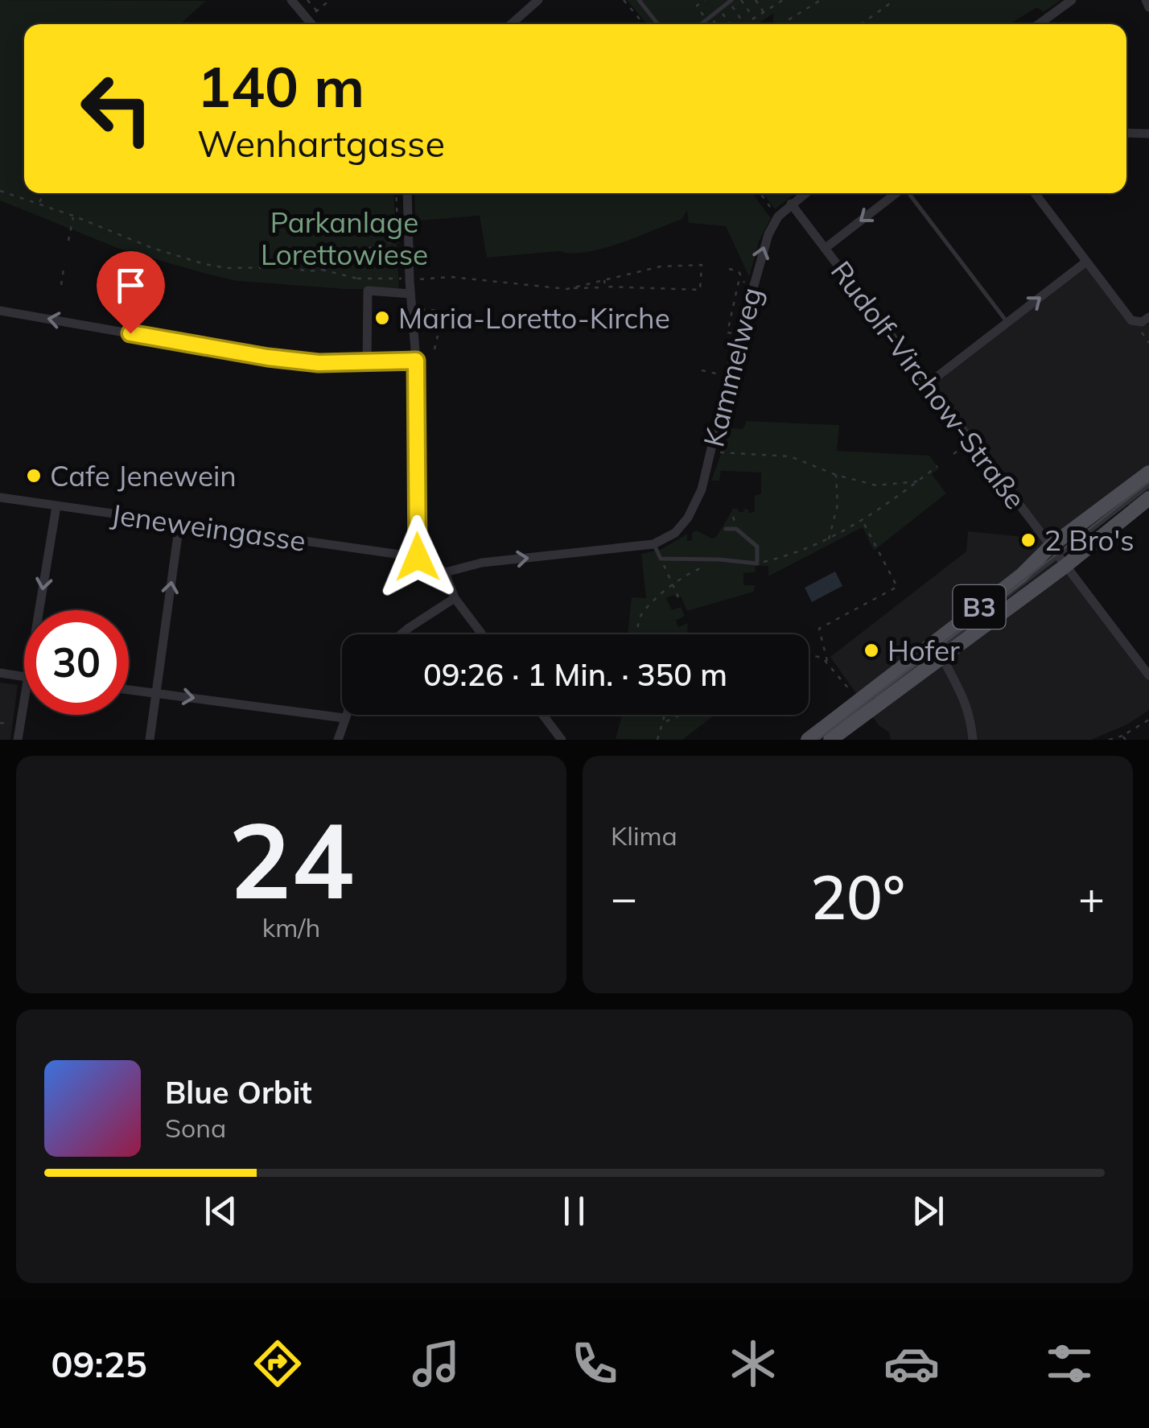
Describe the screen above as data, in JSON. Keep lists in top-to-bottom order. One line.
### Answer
{"streets":{"main road":["B3"],"street":["Kammelweg","Rudolf-Virchow-Straße","Jeneweingasse"]},"crossings":[["Kammelweg","Rudolf-Virchow-Straße"],["Rudolf-Virchow-Straße","B3"]],"parks":["Parkanlage Lorettowiese"],"places":["Maria-Loretto-Kirche","Cafe Jenewein","2 Bro's","Hofer"],"page":{"turn":["140 m","Wenhartgasse"],"limit":"30","trip":"09:26 · 1 Min. · 350 m","tile":[["24","km/h"],"Klima"],"heat":["−","20°","+"],"song":["Blue Orbit","Sona"],"tabs":"09:25"}}
